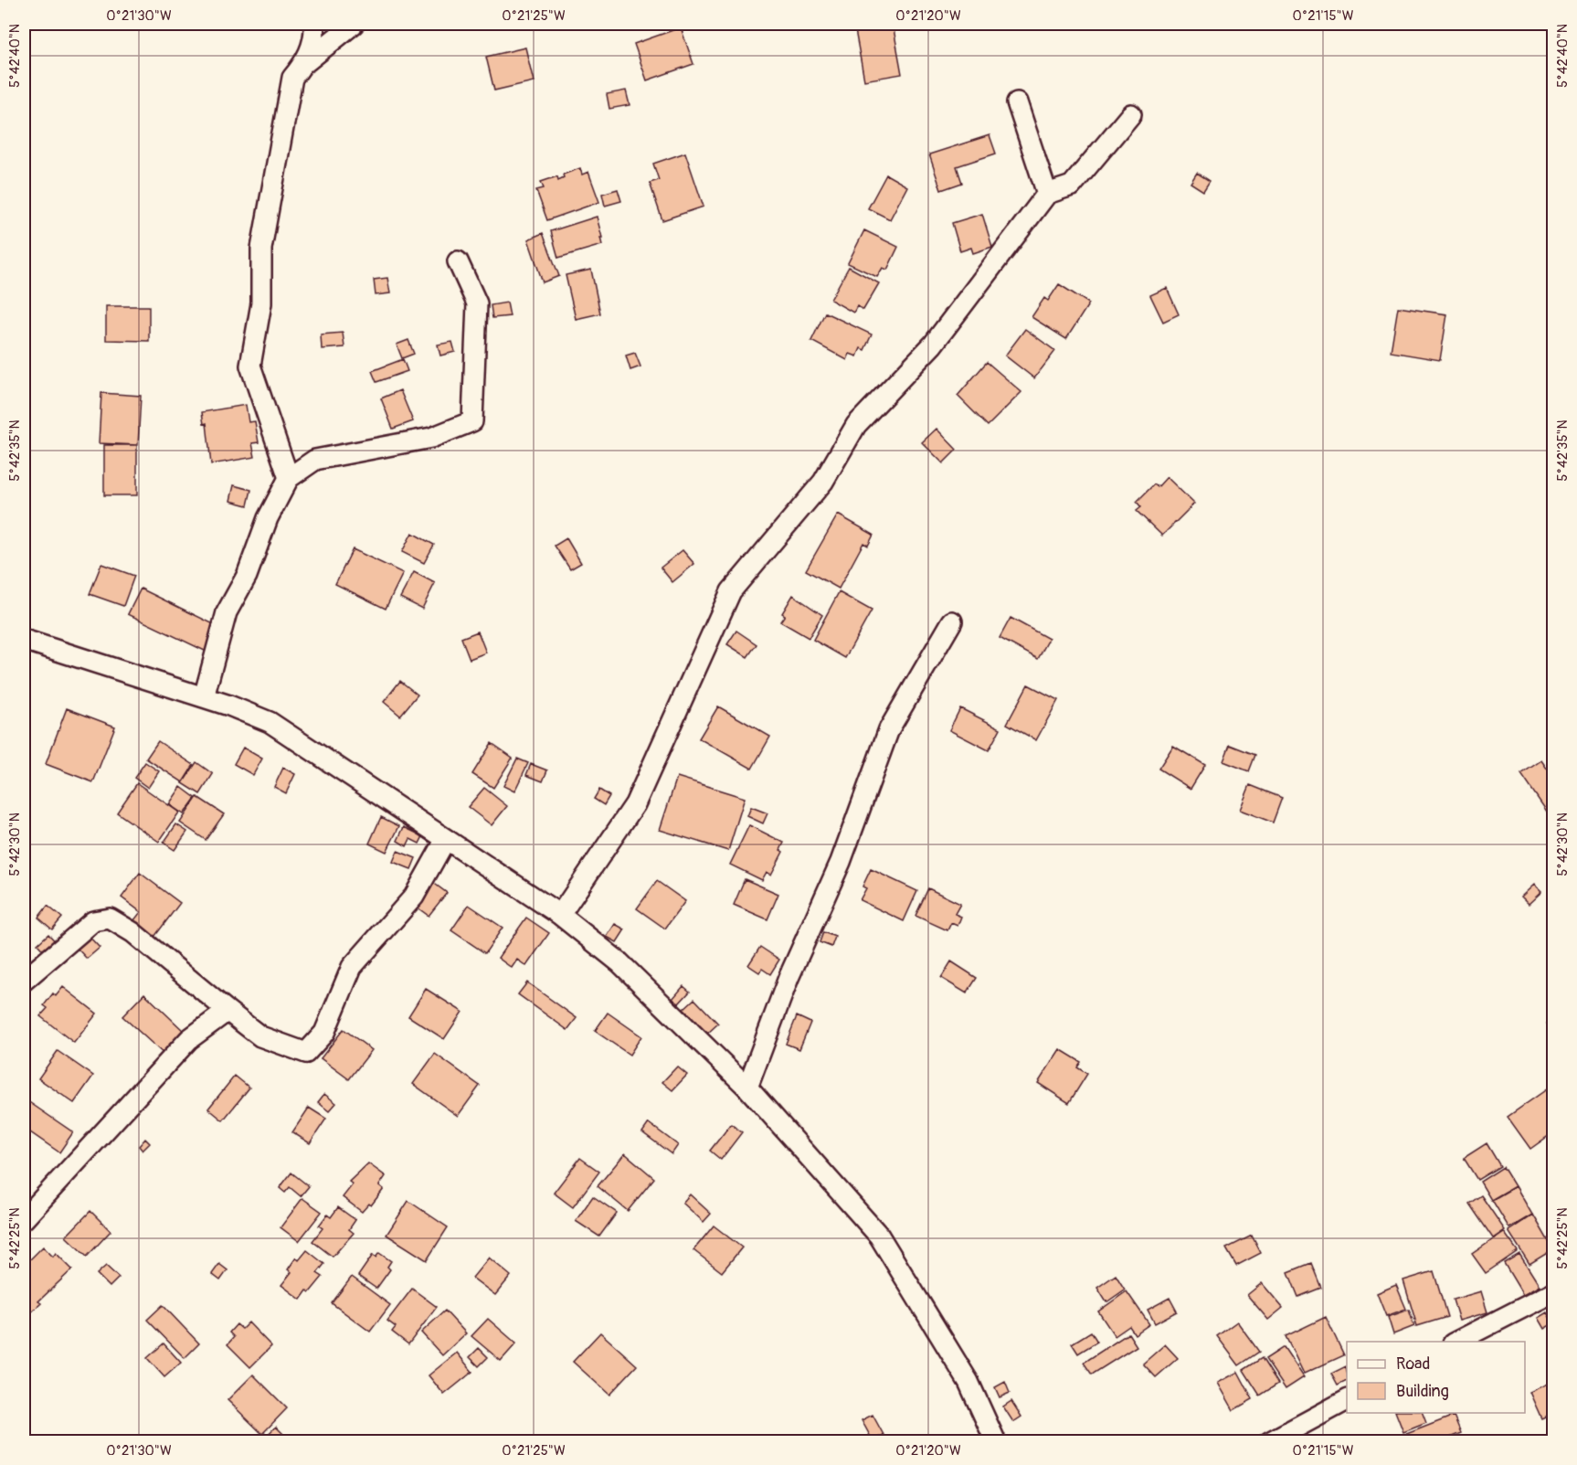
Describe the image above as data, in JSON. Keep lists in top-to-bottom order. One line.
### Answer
{"legend":["Road","Building"],"coordinates":["0°21'30\"W","0°21'25\"W","0°21'20\"W","0°21'15\"W","5°42'40\"N","5°42'35\"N","5°42'30\"N","5°42'25\"N"]}
